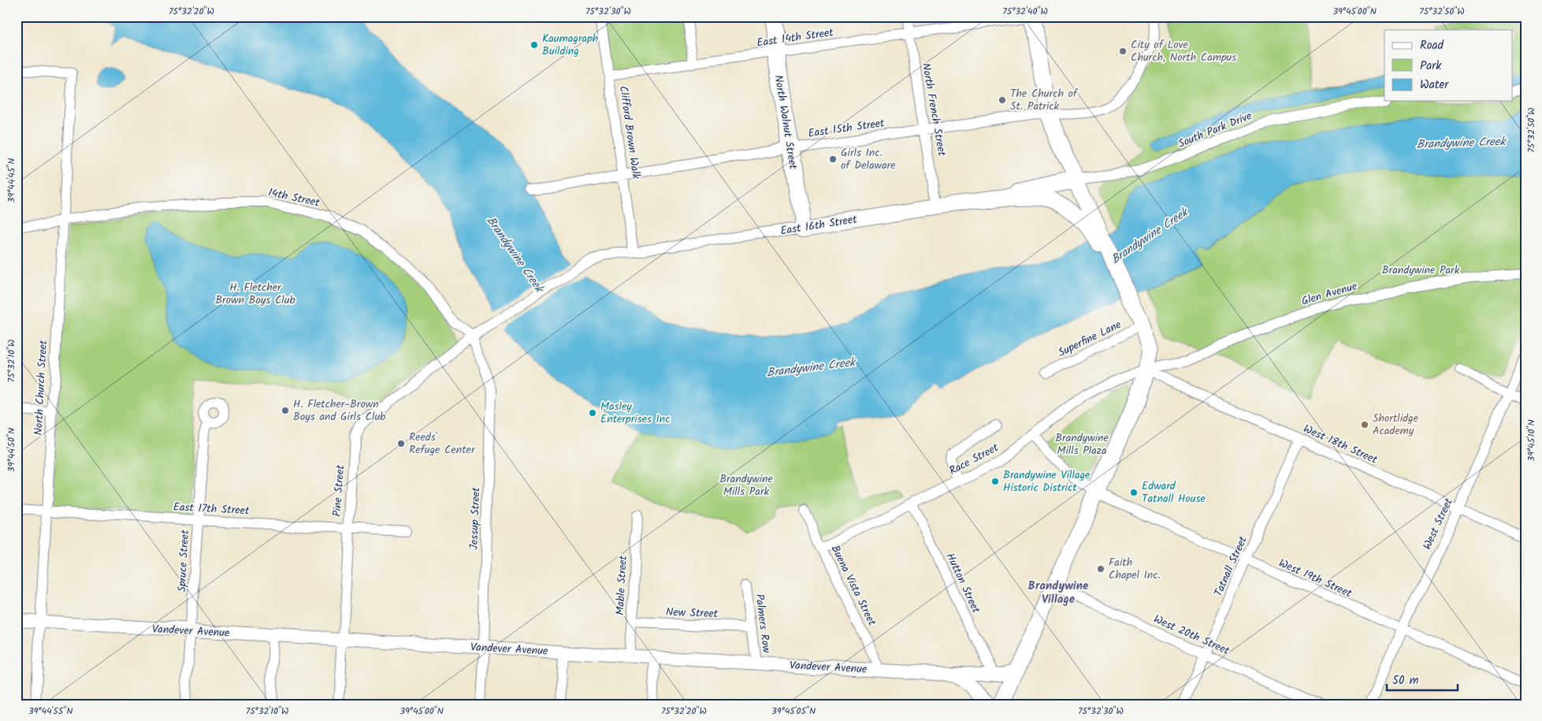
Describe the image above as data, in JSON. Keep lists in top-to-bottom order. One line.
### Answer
{"streets":{"main road":["North Walnut Street","East 16th Street"],"street":["East 14th Street","North French Street","East 15th Street","South Park Drive","Clifford Brown Walk","14th Street","Glen Avenue","Superfine Lane","North Church Street","West 18th Street","Race Street","Pine Street","East 17th Street","Jessup Street","West Street","Spruce Street","Tatnall Street","West 19th Street","Hutton Street","Mable Street","Buena Vista Street","New Street","Palmers Row","Vandever Avenue","West 20th Street"]},"crossings":[["East 14th Street","North French Street"],["East 14th Street","North Walnut Street"],["East 14th Street","Clifford Brown Walk"],["North French Street","East 15th Street"],["North French Street","East 16th Street"],["North Walnut Street","East 15th Street"],["North Walnut Street","East 16th Street"],["East 15th Street","Clifford Brown Walk"],["Clifford Brown Walk","East 16th Street"],["14th Street","East 16th Street"],["14th Street","North Church Street"],["14th Street","Pine Street"],["14th Street","Jessup Street"],["East 16th Street","Pine Street"],["East 16th Street","Jessup Street"],["Glen Avenue","West 18th Street"],["Glen Avenue","Race Street"],["North Church Street","East 17th Street"],["North Church Street","Vandever Avenue"],["West 18th Street","Race Street"],["West 18th Street","West Street"],["West 18th Street","Tatnall Street"],["Race Street","West 19th Street"],["Race Street","Hutton Street"],["Race Street","Buena Vista Street"],["Pine Street","East 17th Street"],["Pine Street","Jessup Street"],["Pine Street","Vandever Avenue"],["East 17th Street","Spruce Street"],["Jessup Street","Vandever Avenue"],["West Street","West 19th Street"],["Spruce Street","Vandever Avenue"],["Tatnall Street","West 19th Street"],["Tatnall Street","West 20th Street"],["Mable Street","New Street"],["Mable Street","Vandever Avenue"],["Buena Vista Street","Vandever Avenue"],["New Street","Palmers Row"],["Palmers Row","Vandever Avenue"]],"districts":["Brandywine Village"],"water":["Brandywine Creek"],"parks":["Brandywine Park","H. Fletcher Brown Boys Club","Brandywine Mills Plaza","Brandywine Mills Park"],"places":["Kaumagraph Building","City of Love Church, North Campus","The Church of St. Patrick","Girls Inc. of Delaware","H. Fletcher-Brown Boys and Girls Club","Masley Enterprises Inc","Shortlidge Academy","Reeds' Refuge Center","Brandywine Village Historic District","Edward Tatnall House","Faith Chapel Inc."],"legend":["Road","Park","Water"],"scale_bar":"50 m","coordinates":["75°32'20\"W","75°32'30\"W","75°32'40\"W","39°45'00\"N","75°32'50\"W","39°44'45\"N","75°32'10\"W","39°45'10\"N","39°44'50\"N","39°44'55\"N","39°45'05\"N"]}
